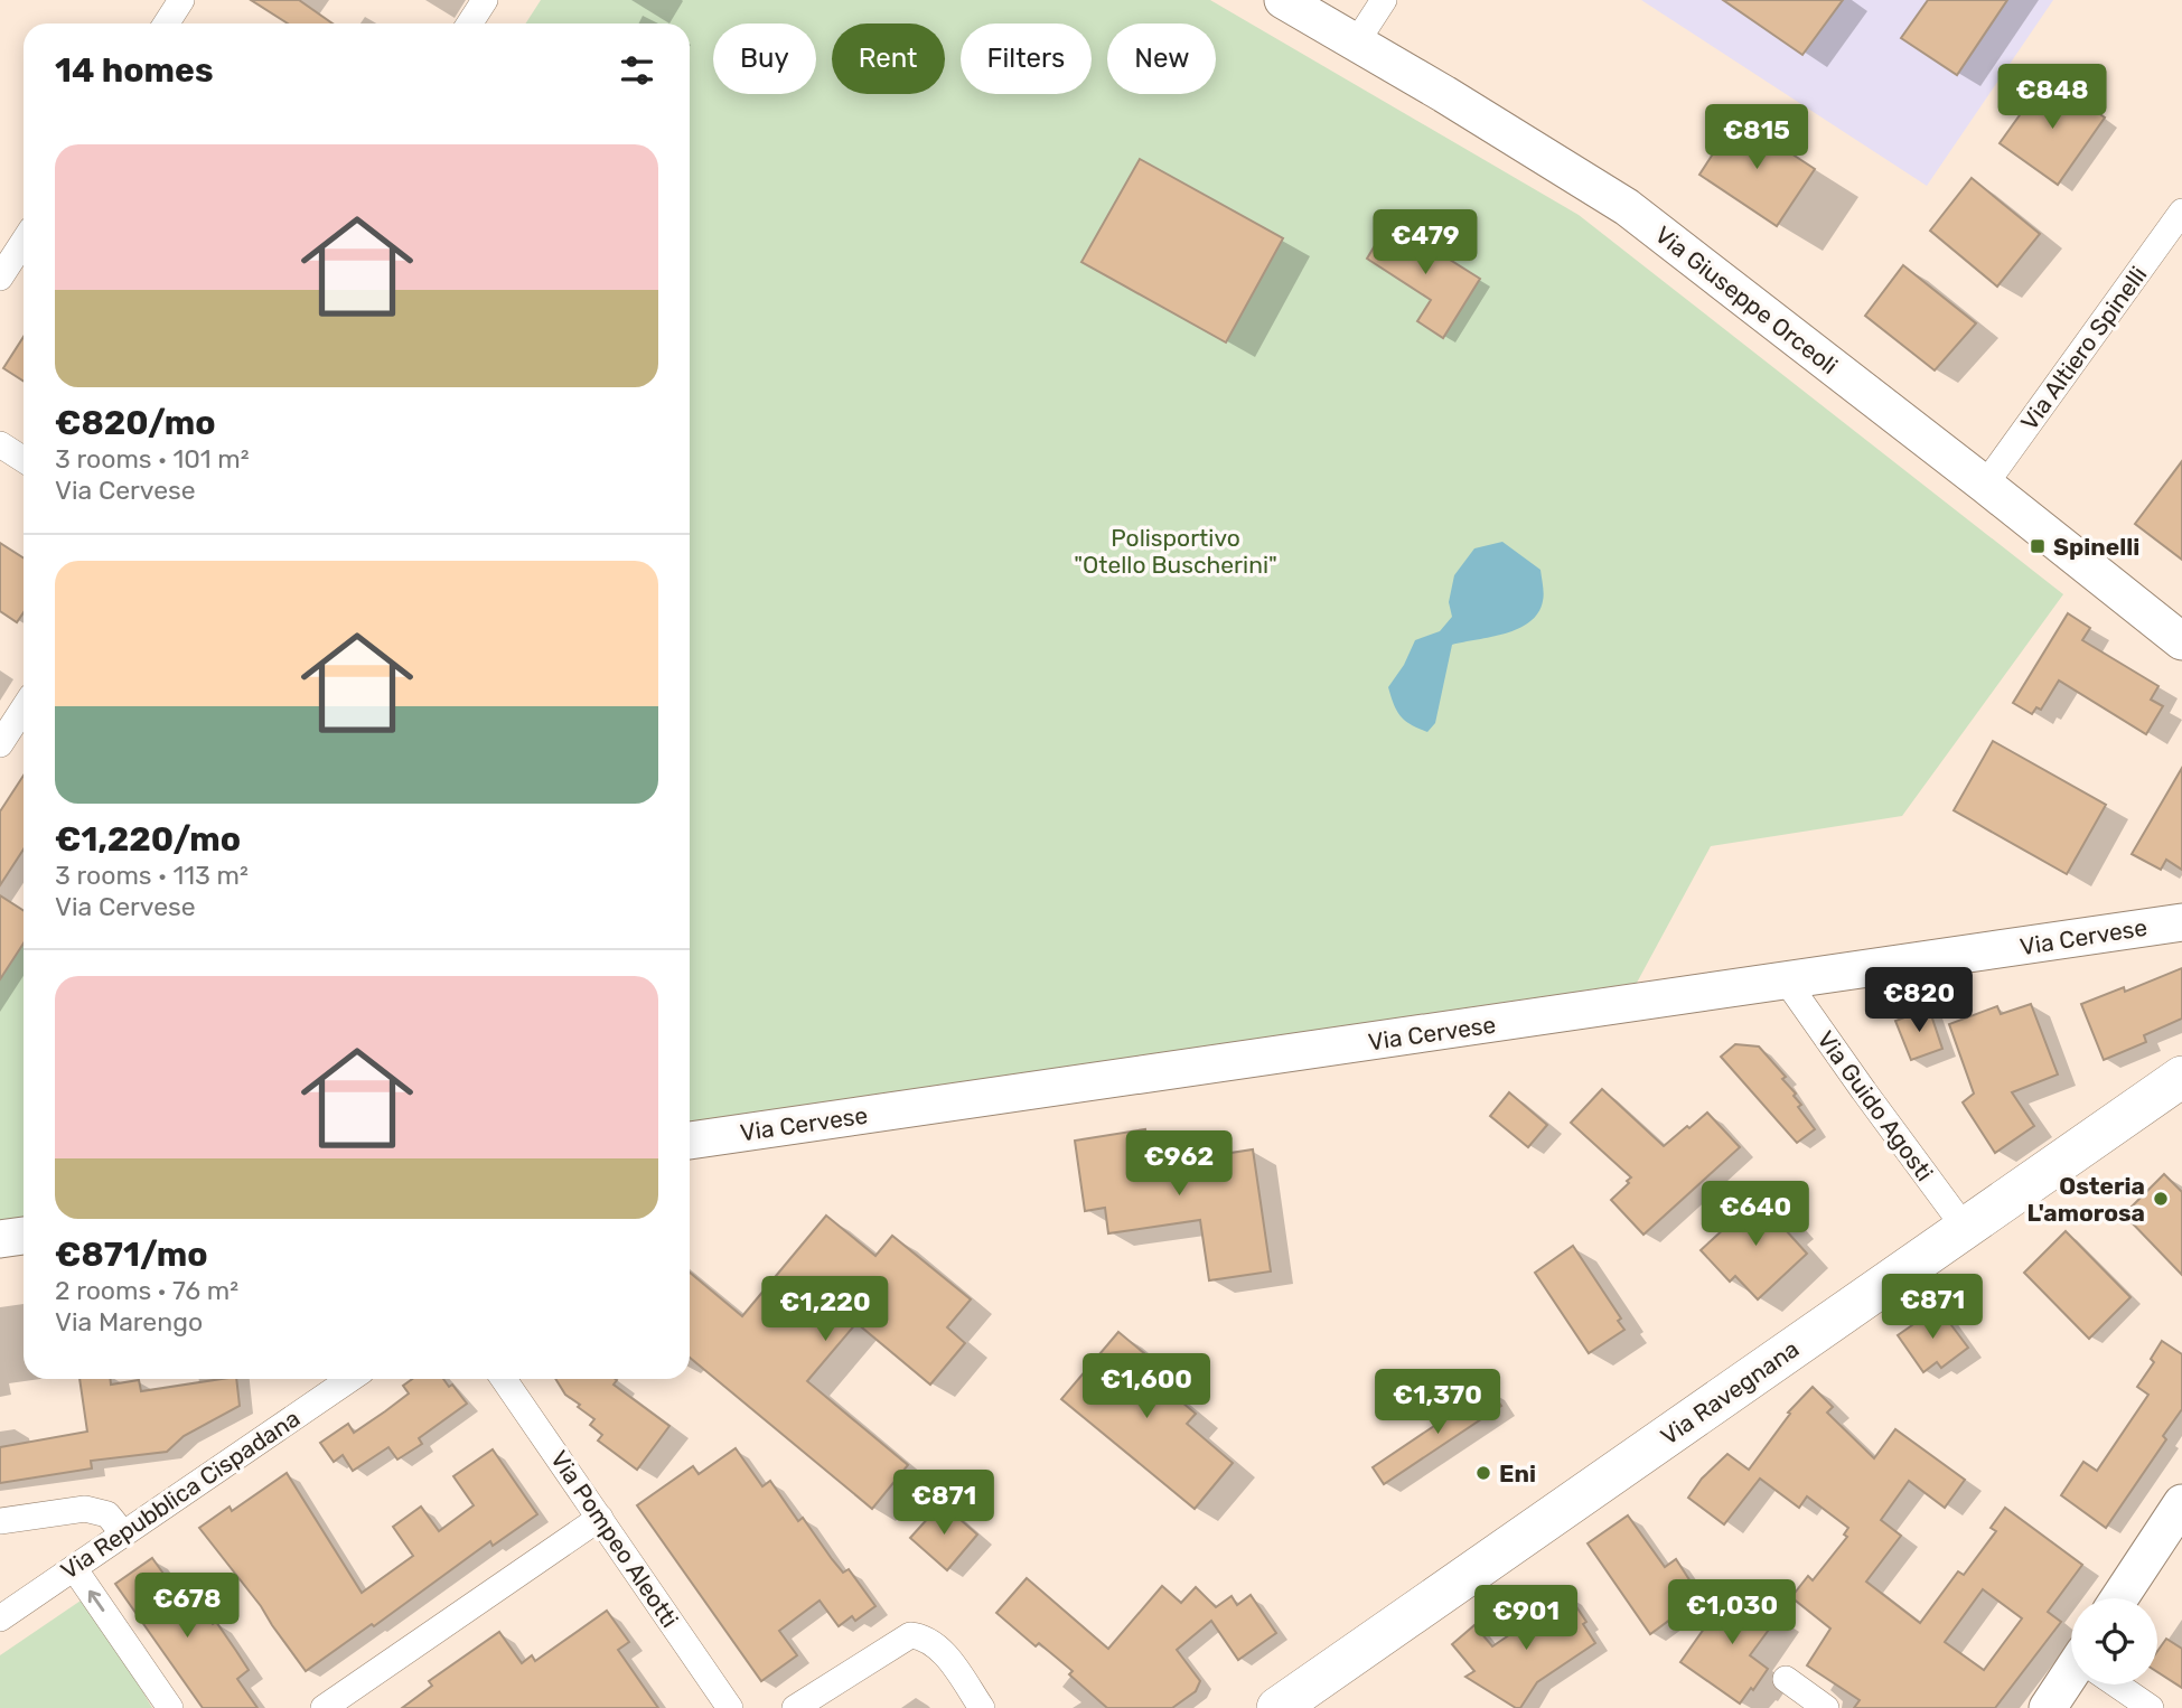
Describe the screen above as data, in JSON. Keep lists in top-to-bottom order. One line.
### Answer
{"streets":{"main road":["Via Giuseppe Orceoli","Via Cervese","Via Ravegnana"],"street":["Via Altiero Spinelli","Via Guido Agosti","Via Repubblica Cispadana","Via Pompeo Aleotti"]},"crossings":[["Via Giuseppe Orceoli","Via Altiero Spinelli"],["Via Cervese","Via Guido Agosti"],["Via Guido Agosti","Via Ravegnana"]],"parks":["Polisportivo \"Otello Buscherini\""],"places":{"transit":["Spinelli"],"other":["Osteria L'amorosa","Eni"]},"page":{"chip":["Buy","Rent","Filters","New"],"heading":"14 homes","price":["€848","€815","€479","€820","€962","€640","€871","€1,220","€1,600","€1,370","€871","€678","€1,030","€901"],"list":[{"name":"€820/mo","note":"3 rooms · 101 m² · Via Cervese"},{"name":"€1,220/mo","note":"3 rooms · 113 m² · Via Cervese"},{"name":"€871/mo","note":"2 rooms · 76 m² · Via Marengo"}]}}
